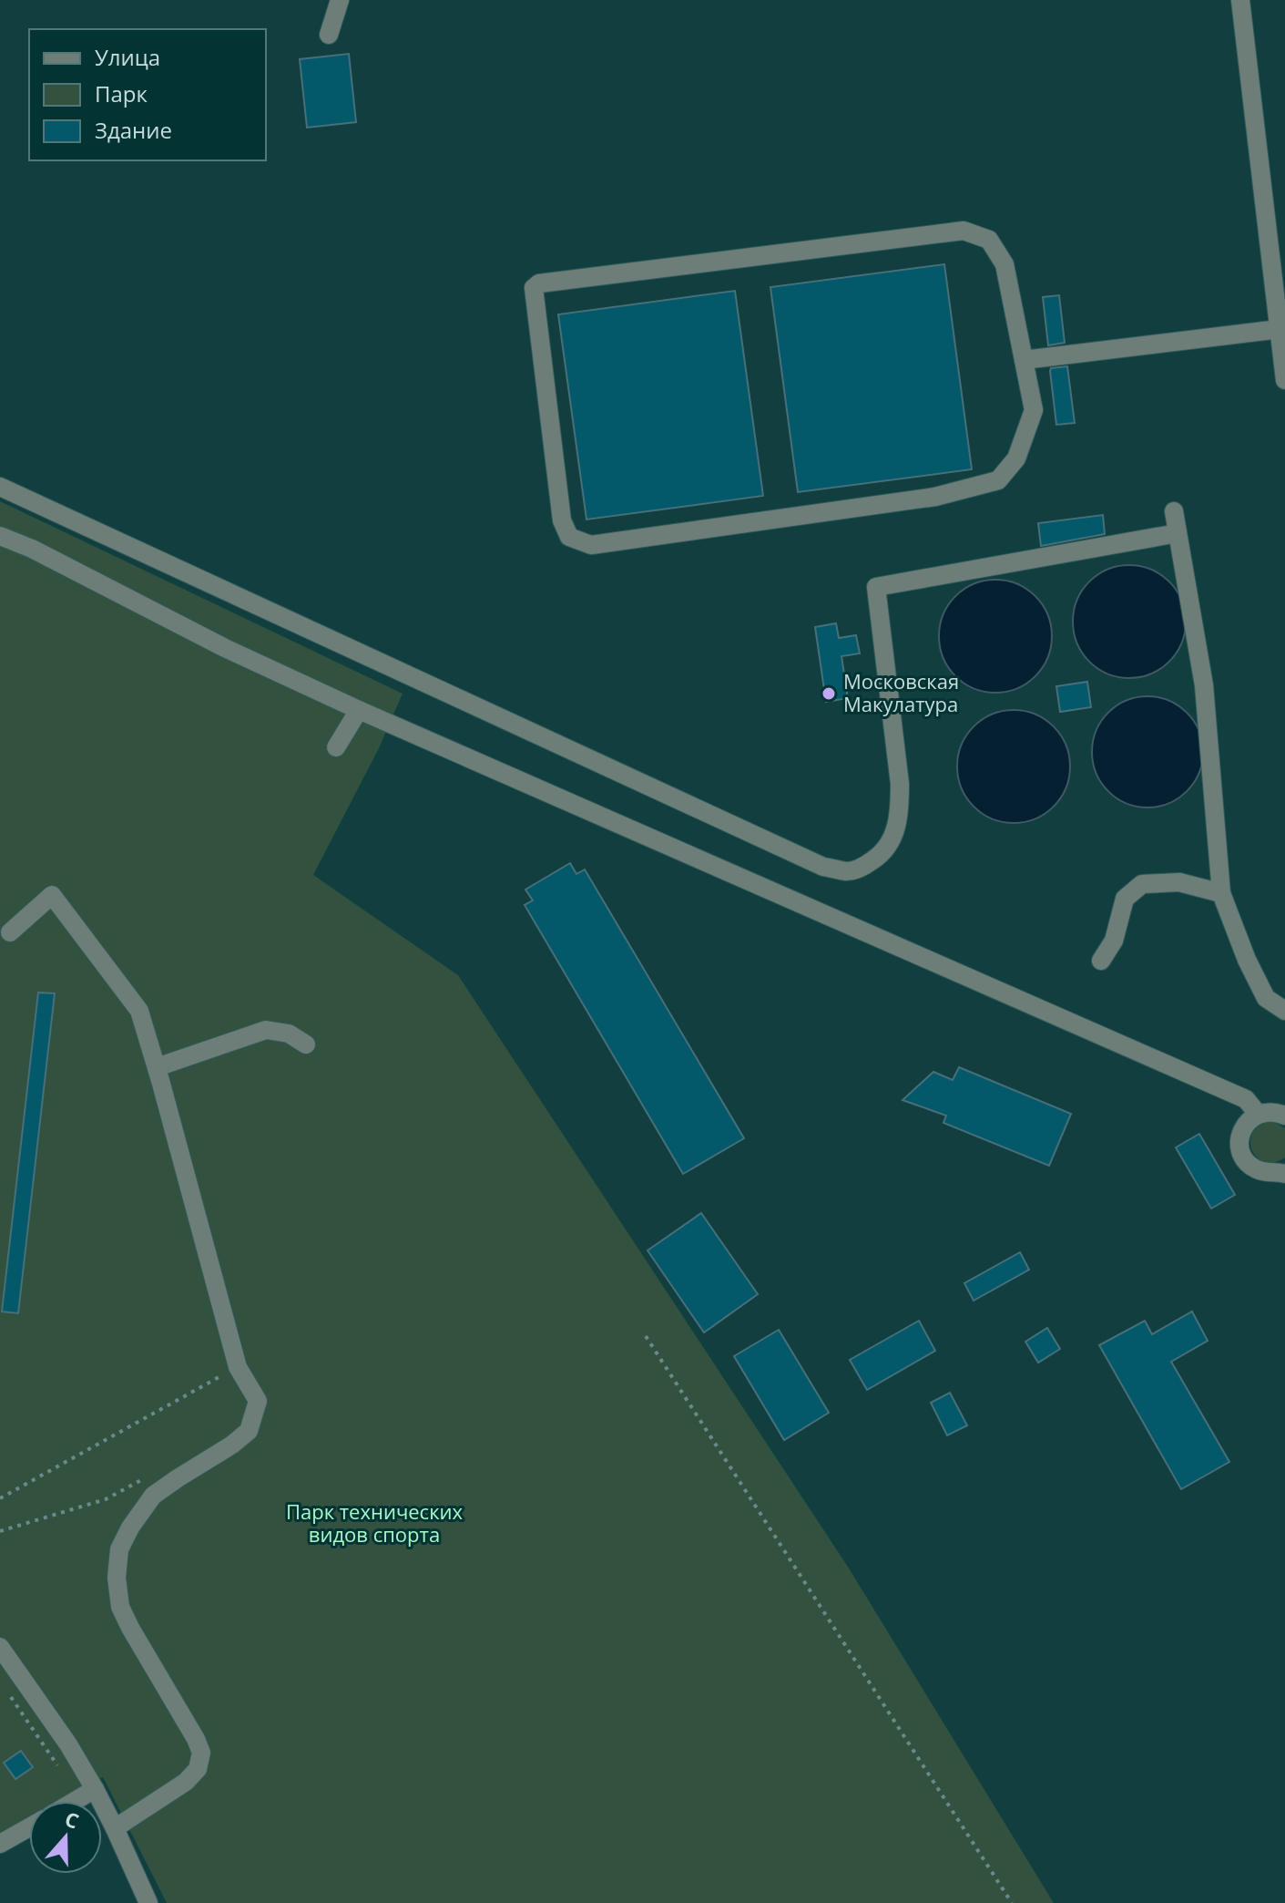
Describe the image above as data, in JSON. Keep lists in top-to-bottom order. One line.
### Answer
{"parks":["Парк технических видов спорта"],"places":["Московская Макулатура"],"legend":["Улица","Парк","Здание"],"north":"top"}
